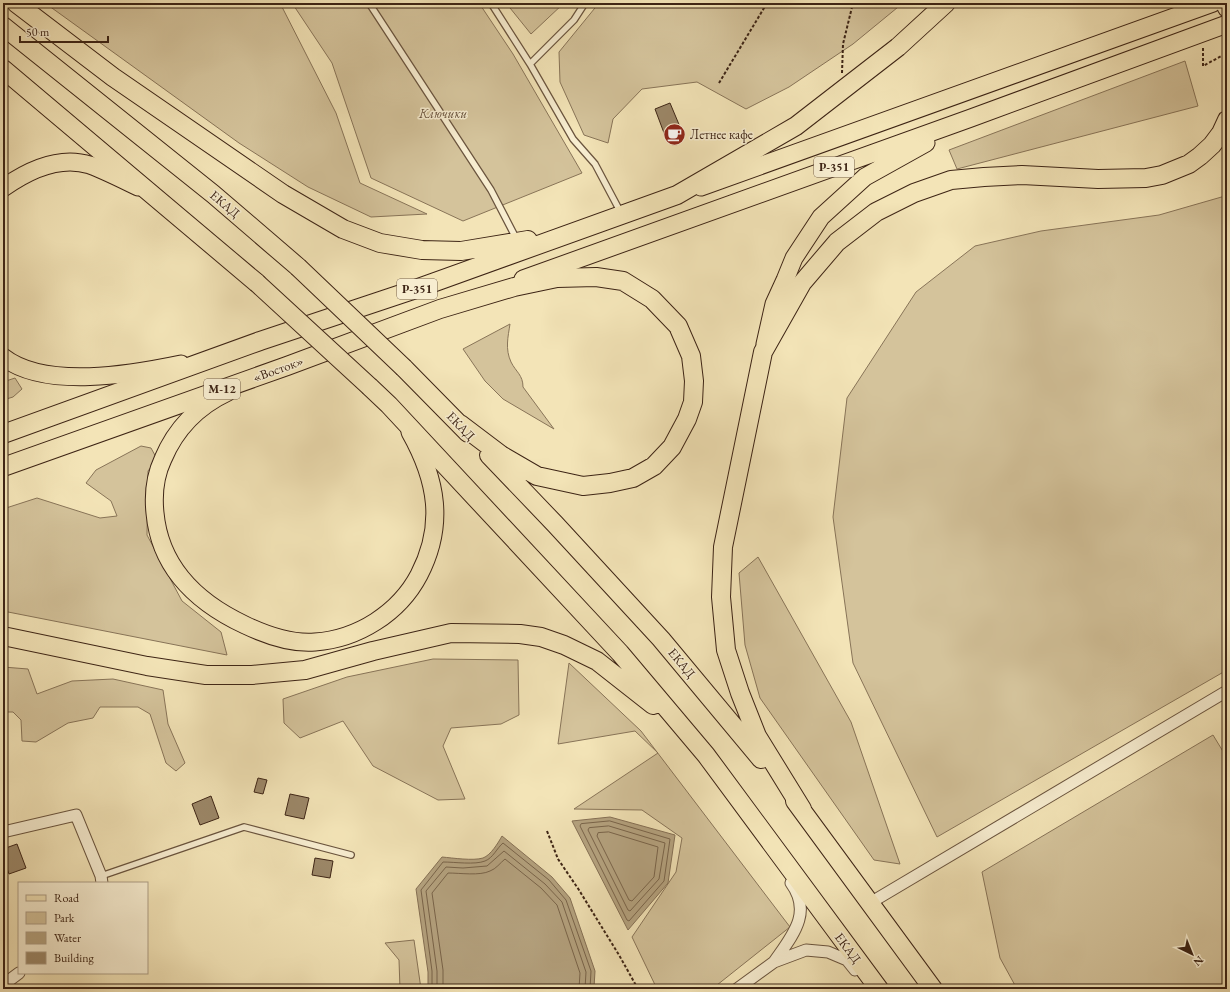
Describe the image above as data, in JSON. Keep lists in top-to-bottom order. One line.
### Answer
{"streets":{"highway":["Р-351","ЕКАД","«Восток»","М-12"]},"crossings":[["Р-351","«Восток»"],["ЕКАД","«Восток»"]],"parks":["Ключики"],"places":{"cafe":["Летнее кафе"]},"legend":["Road","Park","Water","Building"],"scale_bar":"50 m","north":"bottom right"}
